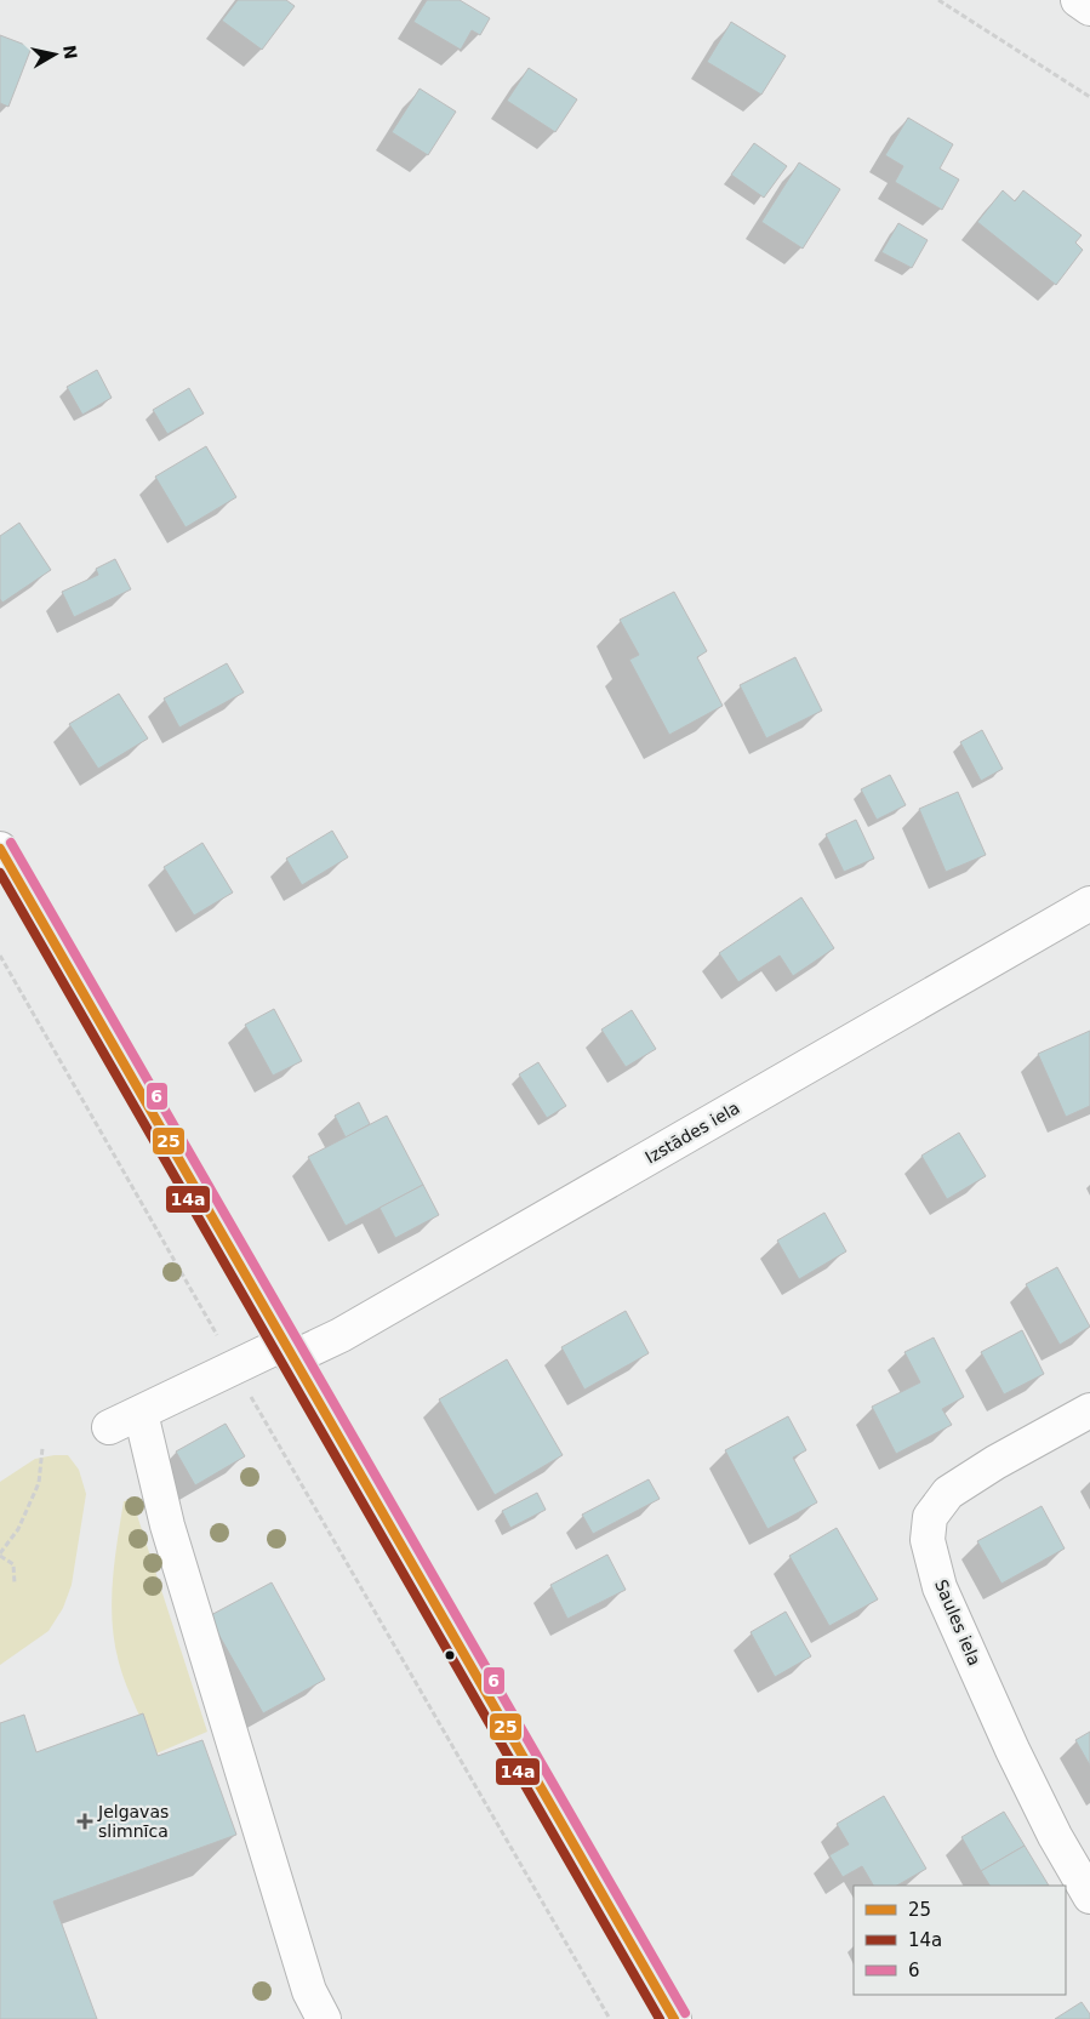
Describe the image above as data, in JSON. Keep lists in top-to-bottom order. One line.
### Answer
{"streets":{"street":["Izstādes iela","Saules iela"]},"places":{"health":["Jelgavas slimnīca"]},"lines":["transit line 6","transit line 25","transit line 14a"],"legend":["25","14a","6"],"north":"right"}
